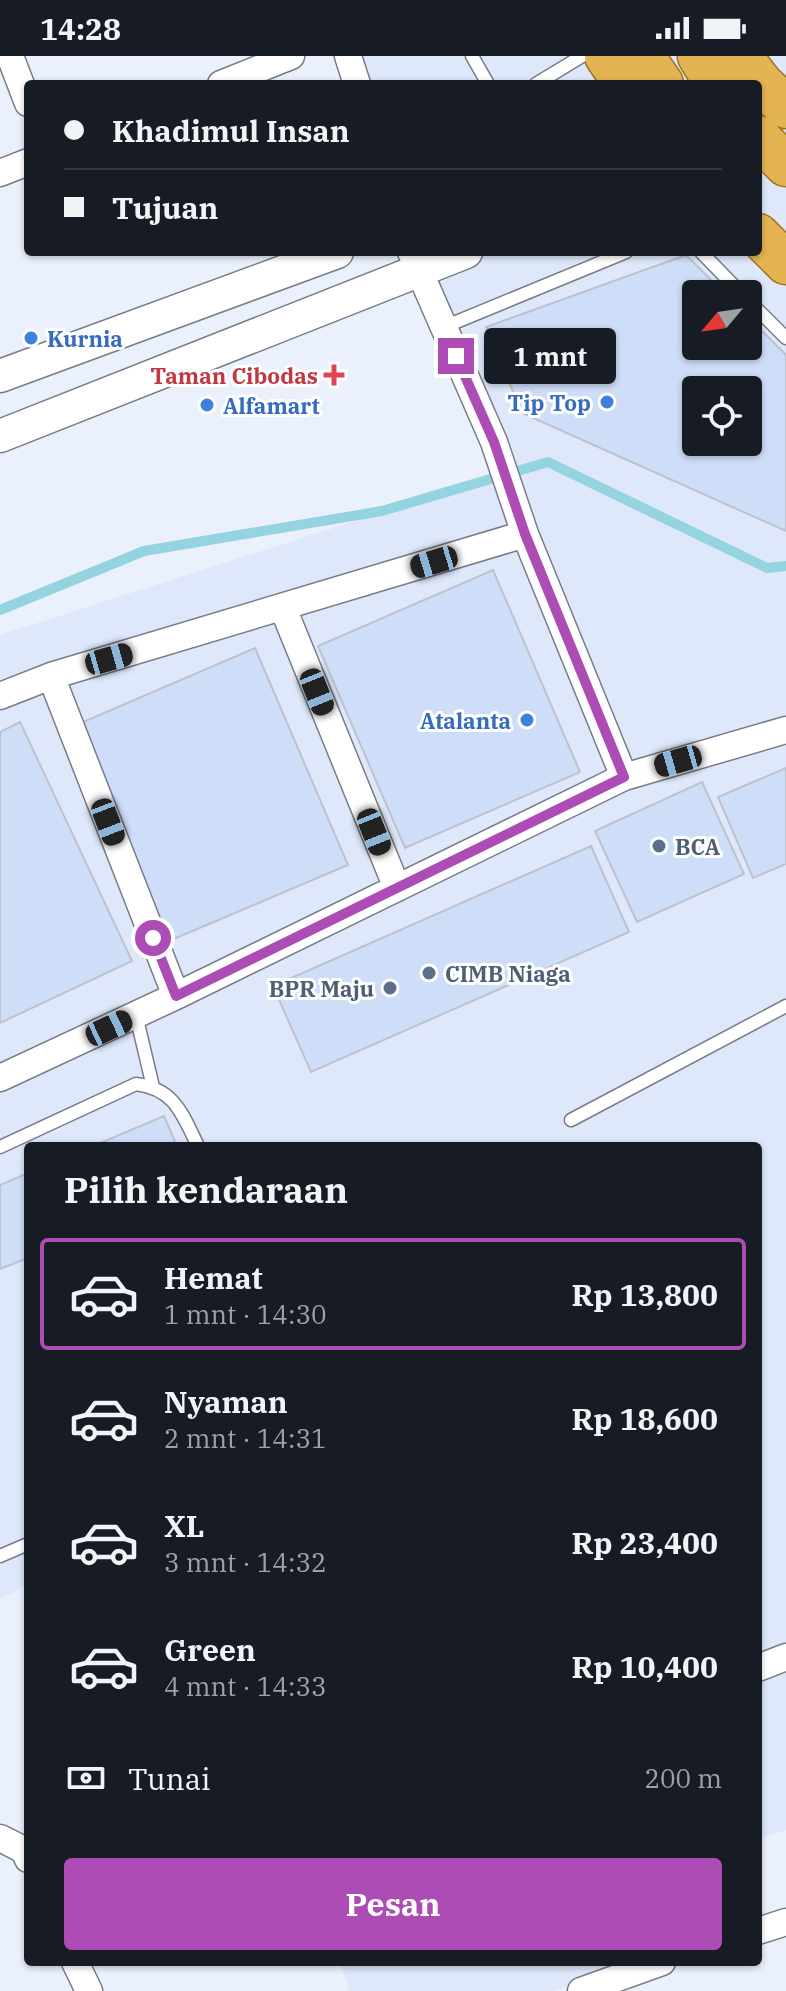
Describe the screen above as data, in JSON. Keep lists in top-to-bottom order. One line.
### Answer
{"places":{"other":["Kurnia","Tip Top","Alfamart","Atalanta","BCA","CIMB Niaga","BPR Maju"],"health":["Taman Cibodas"]},"north":"bottom left","page":{"status":"14:28","banner":["Khadimul Insan","Tujuan"],"bubble":"1 mnt","heading":"Pilih kendaraan","list":[{"name":"Hemat","note":"1 mnt · 14:30","value":"Rp 13,800"},{"name":"Nyaman","note":"2 mnt · 14:31","value":"Rp 18,600"},{"name":"XL","note":"3 mnt · 14:32","value":"Rp 23,400"},{"name":"Green","note":"4 mnt · 14:33","value":"Rp 10,400"}],"pay":["Tunai","200 m"],"buttons":"Pesan"}}
